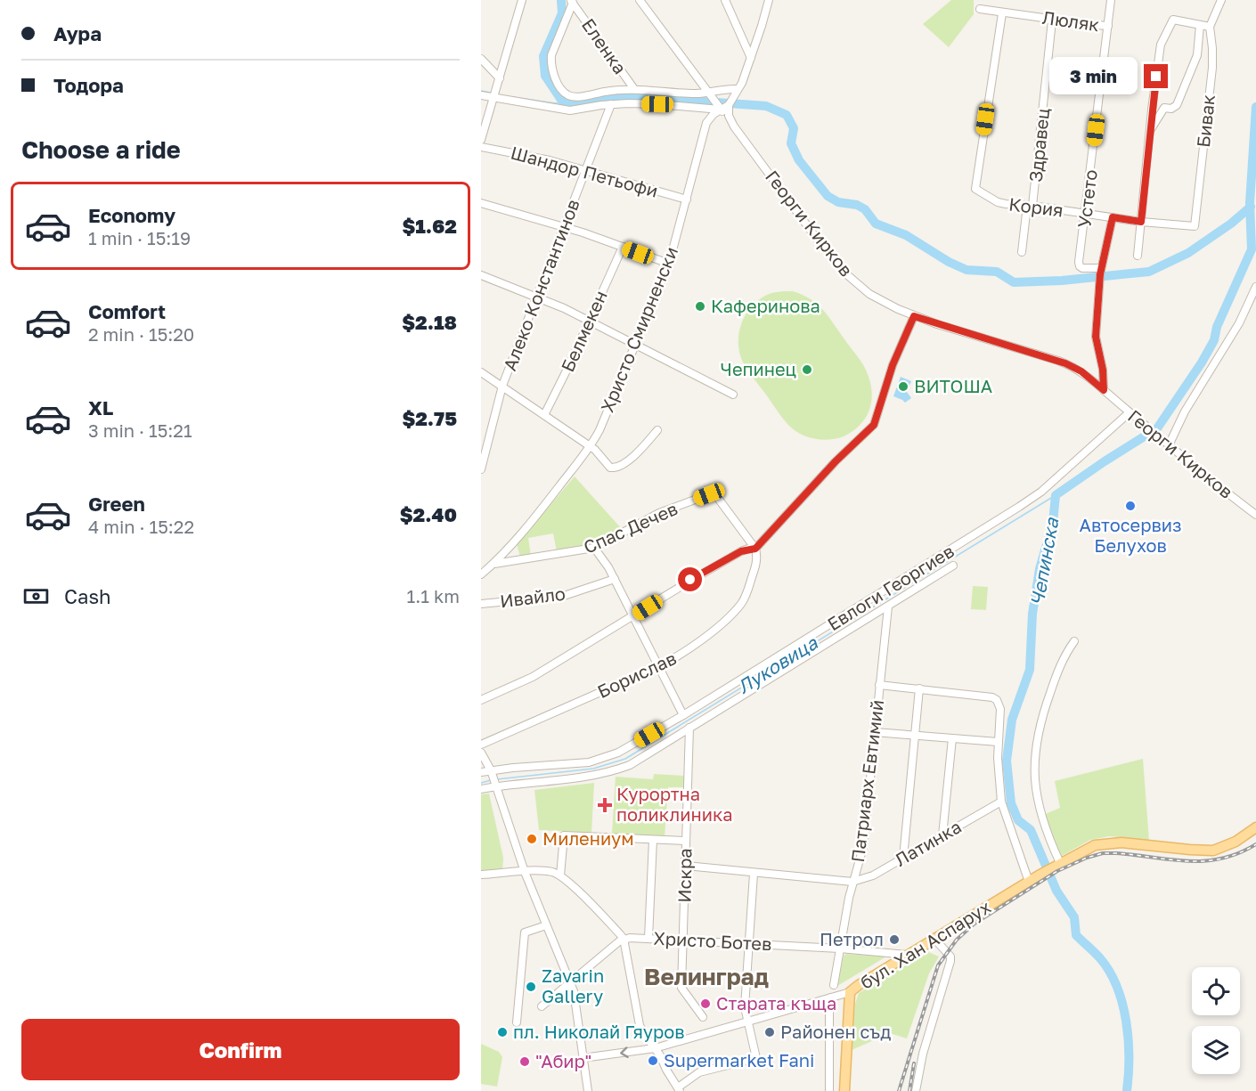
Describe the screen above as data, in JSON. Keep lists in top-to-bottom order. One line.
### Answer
{"streets":{"main road":["бул. Хан Аспарух"],"street":["Люляк","Еленка","Бивак","Здравец","Шандор Петьофи","Устето","Кория","Георги Кирков","Алеко Константинов","Христо Смирненски","Белмекен","Спас Дечев","Евлоги Георгиев","Ивайло","Борислав","Патриарх Евтимий","Латинка","Искра","Христо Ботев"]},"crossings":[["Люляк","Здравец"],["Люляк","Устето"],["Люляк","Кория"],["Еленка","Георги Кирков"],["Бивак","Кория"],["Здравец","Кория"],["Шандор Петьофи","Алеко Константинов"],["Шандор Петьофи","Христо Смирненски"],["Устето","Кория"],["Георги Кирков","Христо Смирненски"],["Георги Кирков","Евлоги Георгиев"],["Христо Смирненски","Спас Дечев"],["Спас Дечев","Борислав"],["Евлоги Георгиев","Патриарх Евтимий"],["Евлоги Георгиев","Искра"],["Патриарх Евтимий","Латинка"],["Патриарх Евтимий","Христо Ботев"],["Искра","Христо Ботев"],["Христо Ботев","бул. Хан Аспарух"]],"districts":["Велинград"],"water":["Чепинска","Луковица"],"places":{"other":["Каферинова","Чепинец","ВИТОША","Автосервиз Белухов","Милениум","Петрол","Zavarin Gallery","Старата къща","пл. Николай Гяуров","Районен съд","Supermarket Fani","\"Абир\""],"health":["Курортна поликлиника"]},"page":{"banner":["Аура","Тодора"],"bubble":"3 min","heading":"Choose a ride","list":[{"name":"Economy","note":"1 min · 15:19","value":"$1.62"},{"name":"Comfort","note":"2 min · 15:20","value":"$2.18"},{"name":"XL","note":"3 min · 15:21","value":"$2.75"},{"name":"Green","note":"4 min · 15:22","value":"$2.40"}],"pay":["Cash","1.1 km"],"buttons":"Confirm"}}
